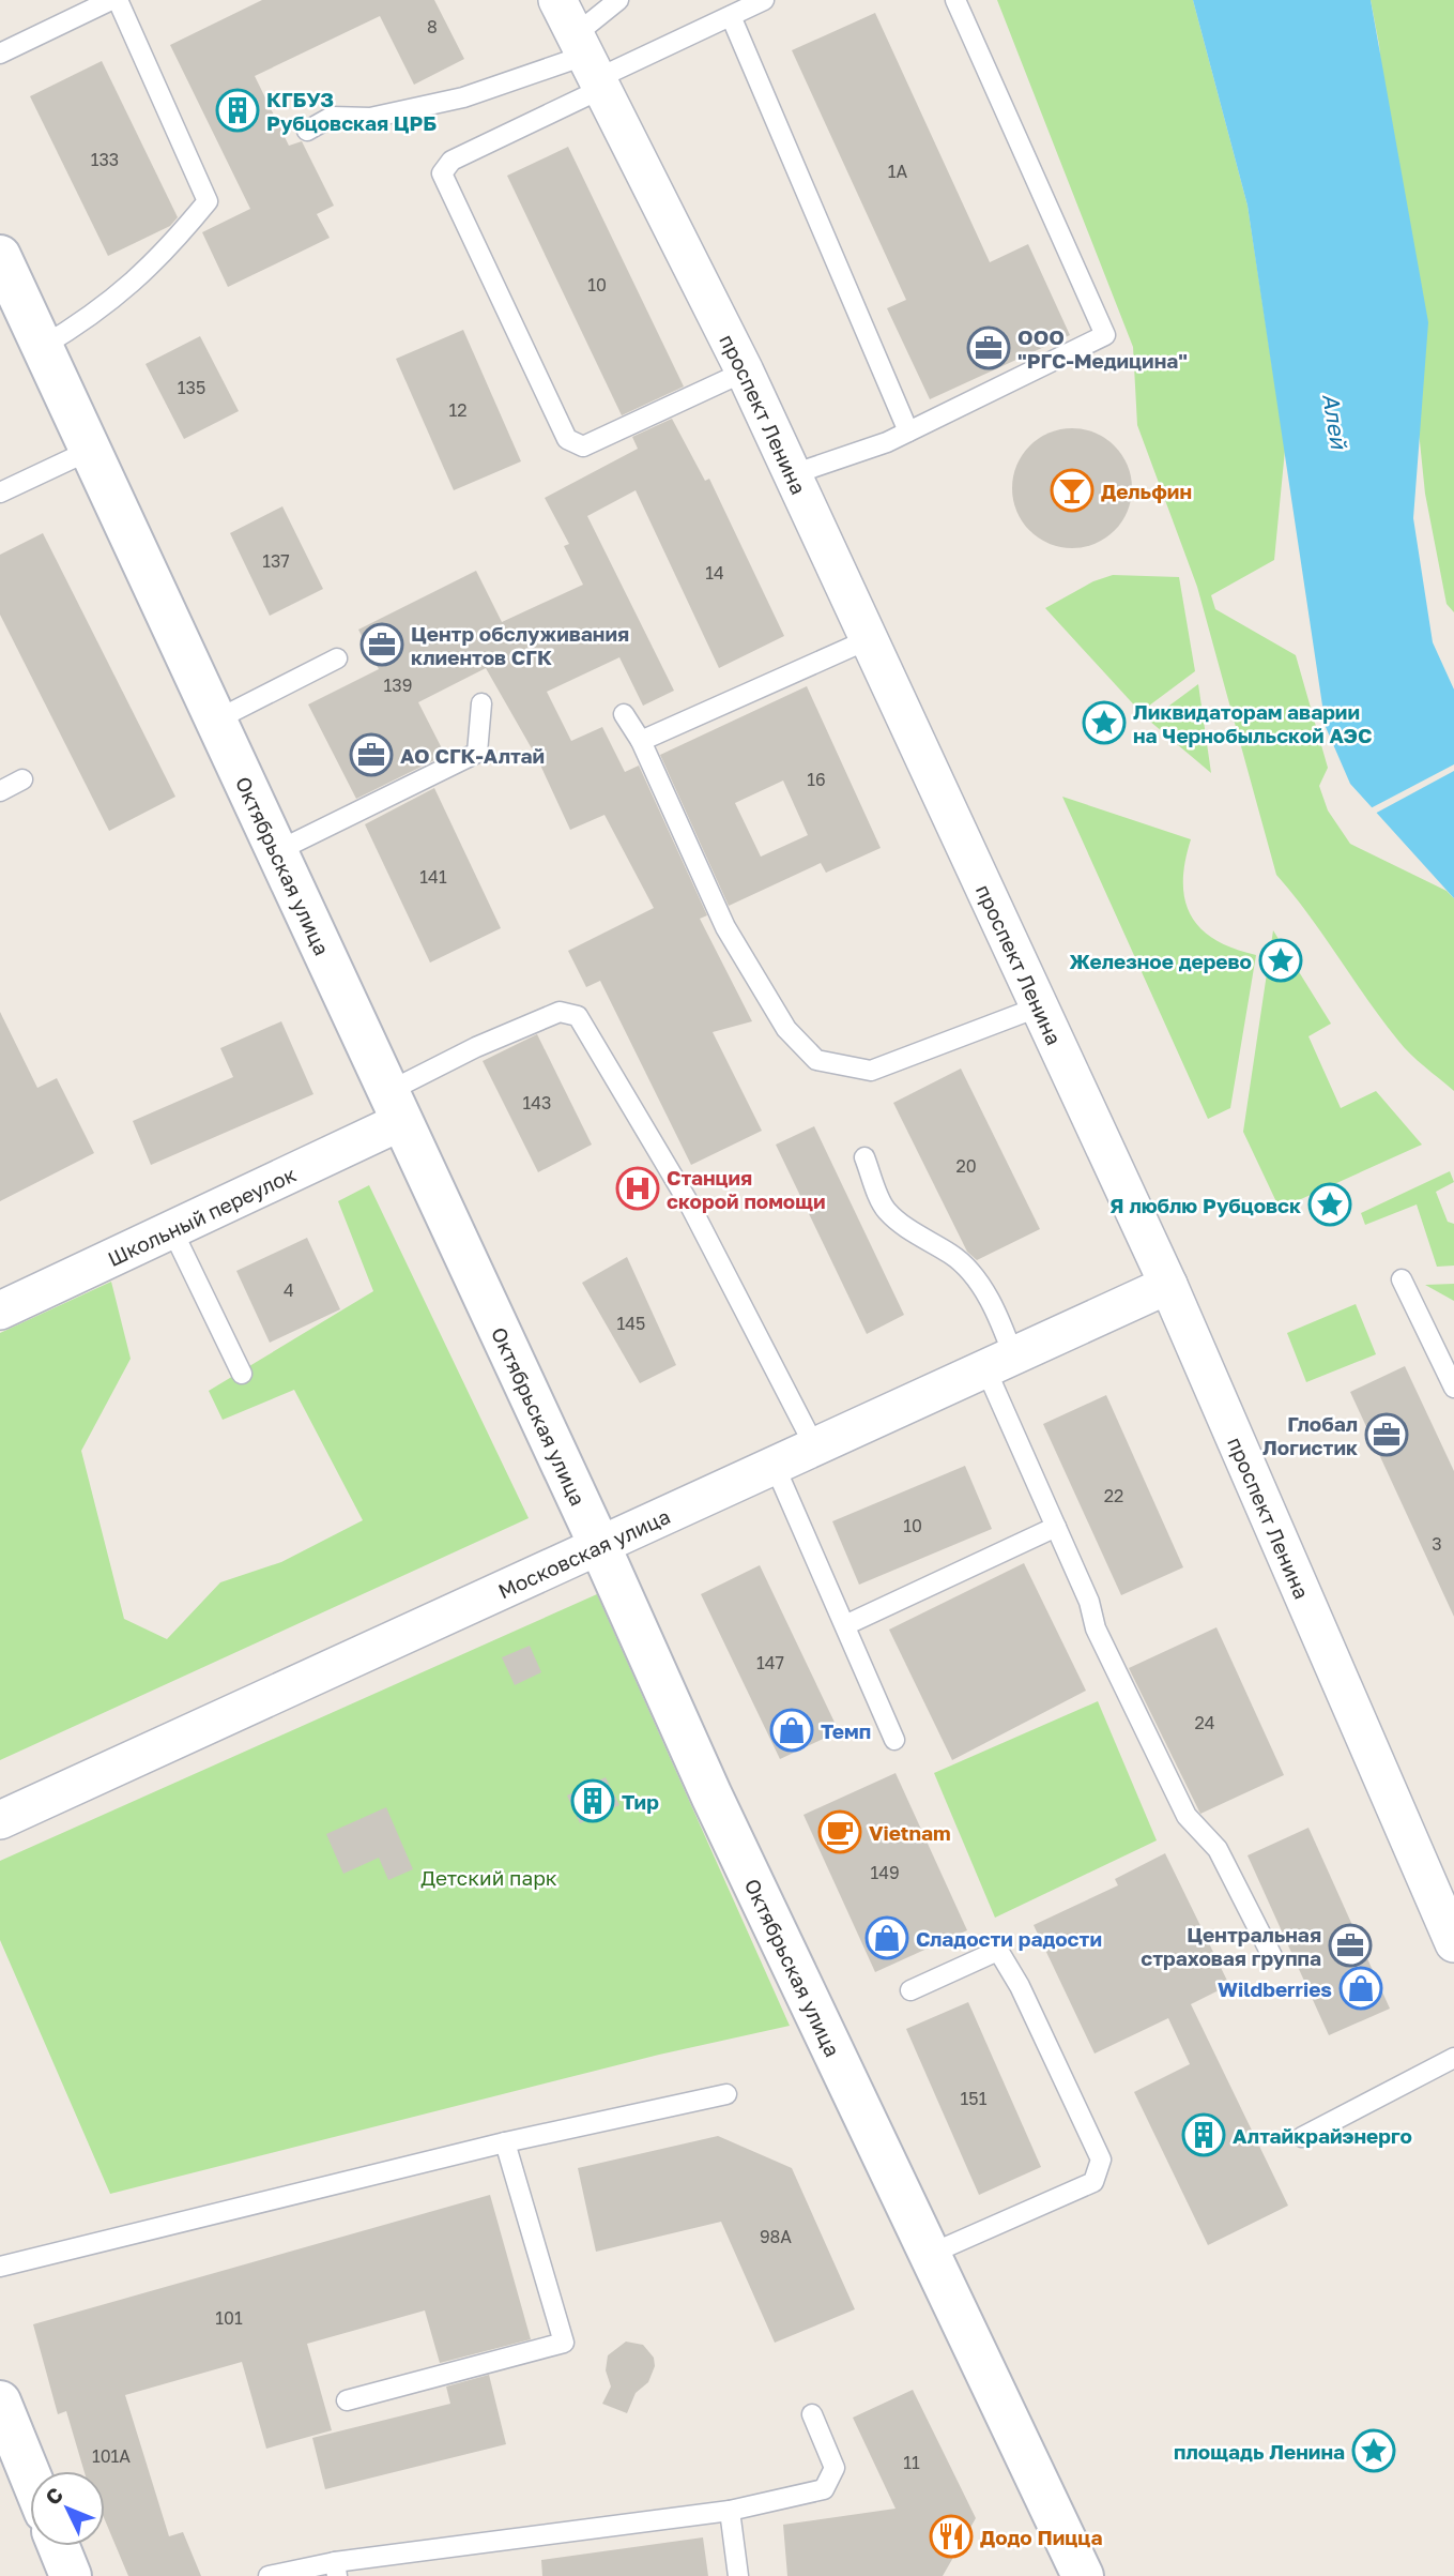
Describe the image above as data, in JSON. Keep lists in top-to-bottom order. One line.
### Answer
{"streets":{"main road":["Октябрьская улица"],"street":["проспект Ленина","Школьный переулок","Московская улица"]},"crossings":[["проспект Ленина","Московская улица"],["Октябрьская улица","Школьный переулок"],["Октябрьская улица","Московская улица"]],"water":["Алей"],"parks":["Детский парк"],"places":{"building":["КГБУЗ Рубцовская ЦРБ","Тир","Алтайкрайэнерго"],"office":["ООО \"РГС-Медицина\"","Центр обслуживания клиентов СГК","АО СГК-Алтай","Глобал Логистик","Центральная страховая группа"],"bar":["Дельфин"],"place":["Ликвидаторам аварии на Чернобыльской АЭС","Железное дерево","Я люблю Рубцовск","площадь Ленина"],"hospital":["Станция скорой помощи"],"shop":["Темп","Сладости радости","Wildberries"],"cafe":["Vietnam"],"restaurant":["Додо Пицца"]},"house_numbers":["8","133","1А","10","135","12","137","14","139","16","141","143","20","4","145","22","10","3","147","24","149","151","98А","101","101А","11"],"north":"top left"}
